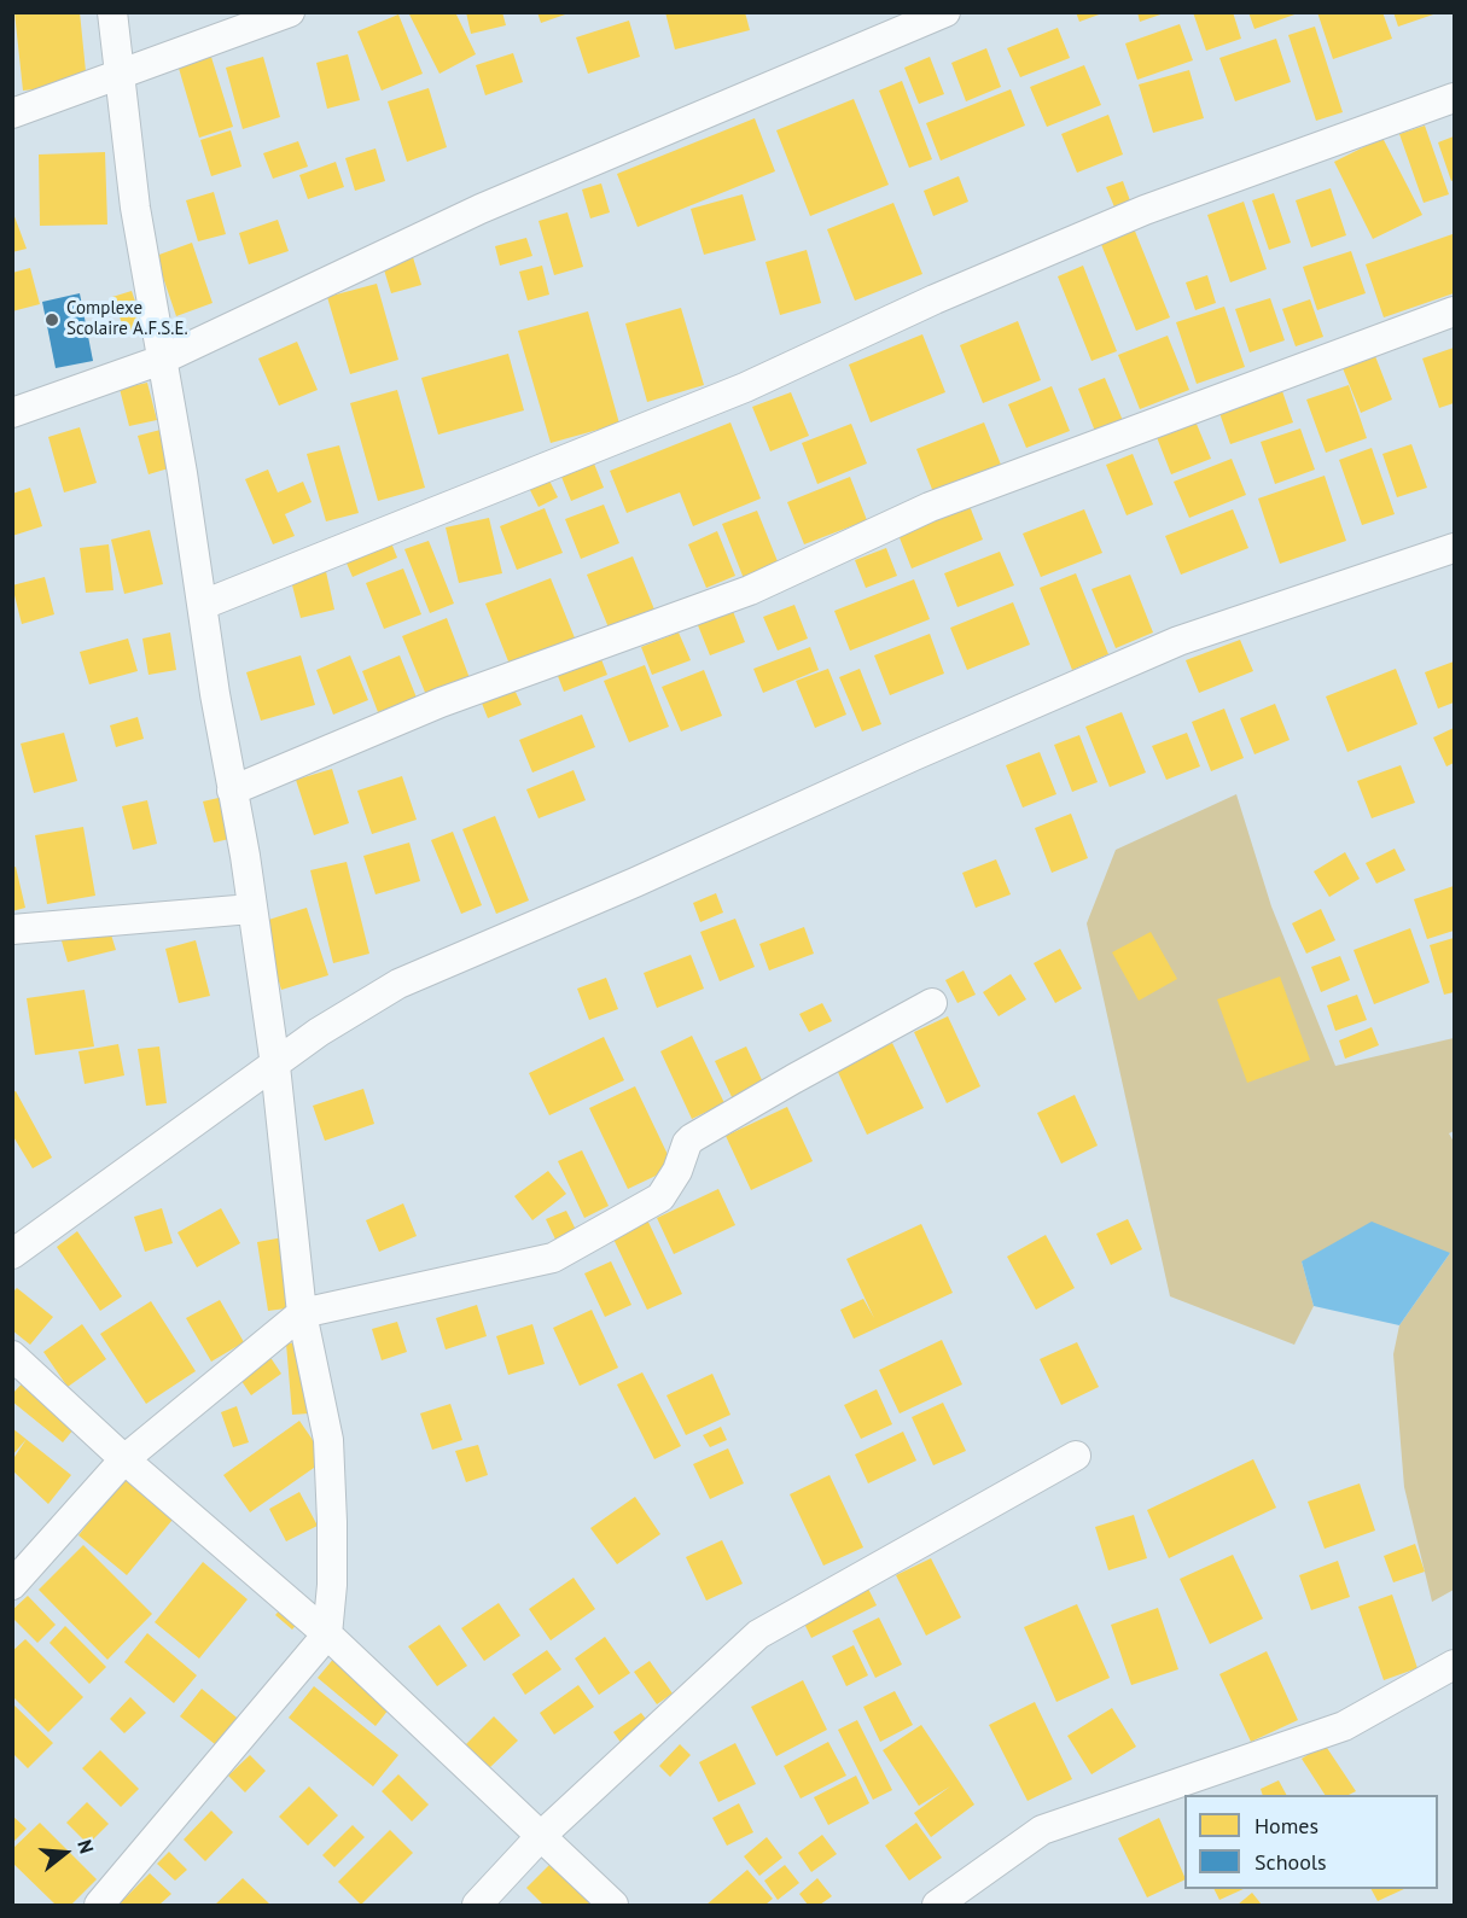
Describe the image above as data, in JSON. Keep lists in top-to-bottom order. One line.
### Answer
{"places":["Complexe Scolaire A.F.S.E."],"legend":["Homes","Schools"],"north":"right"}
